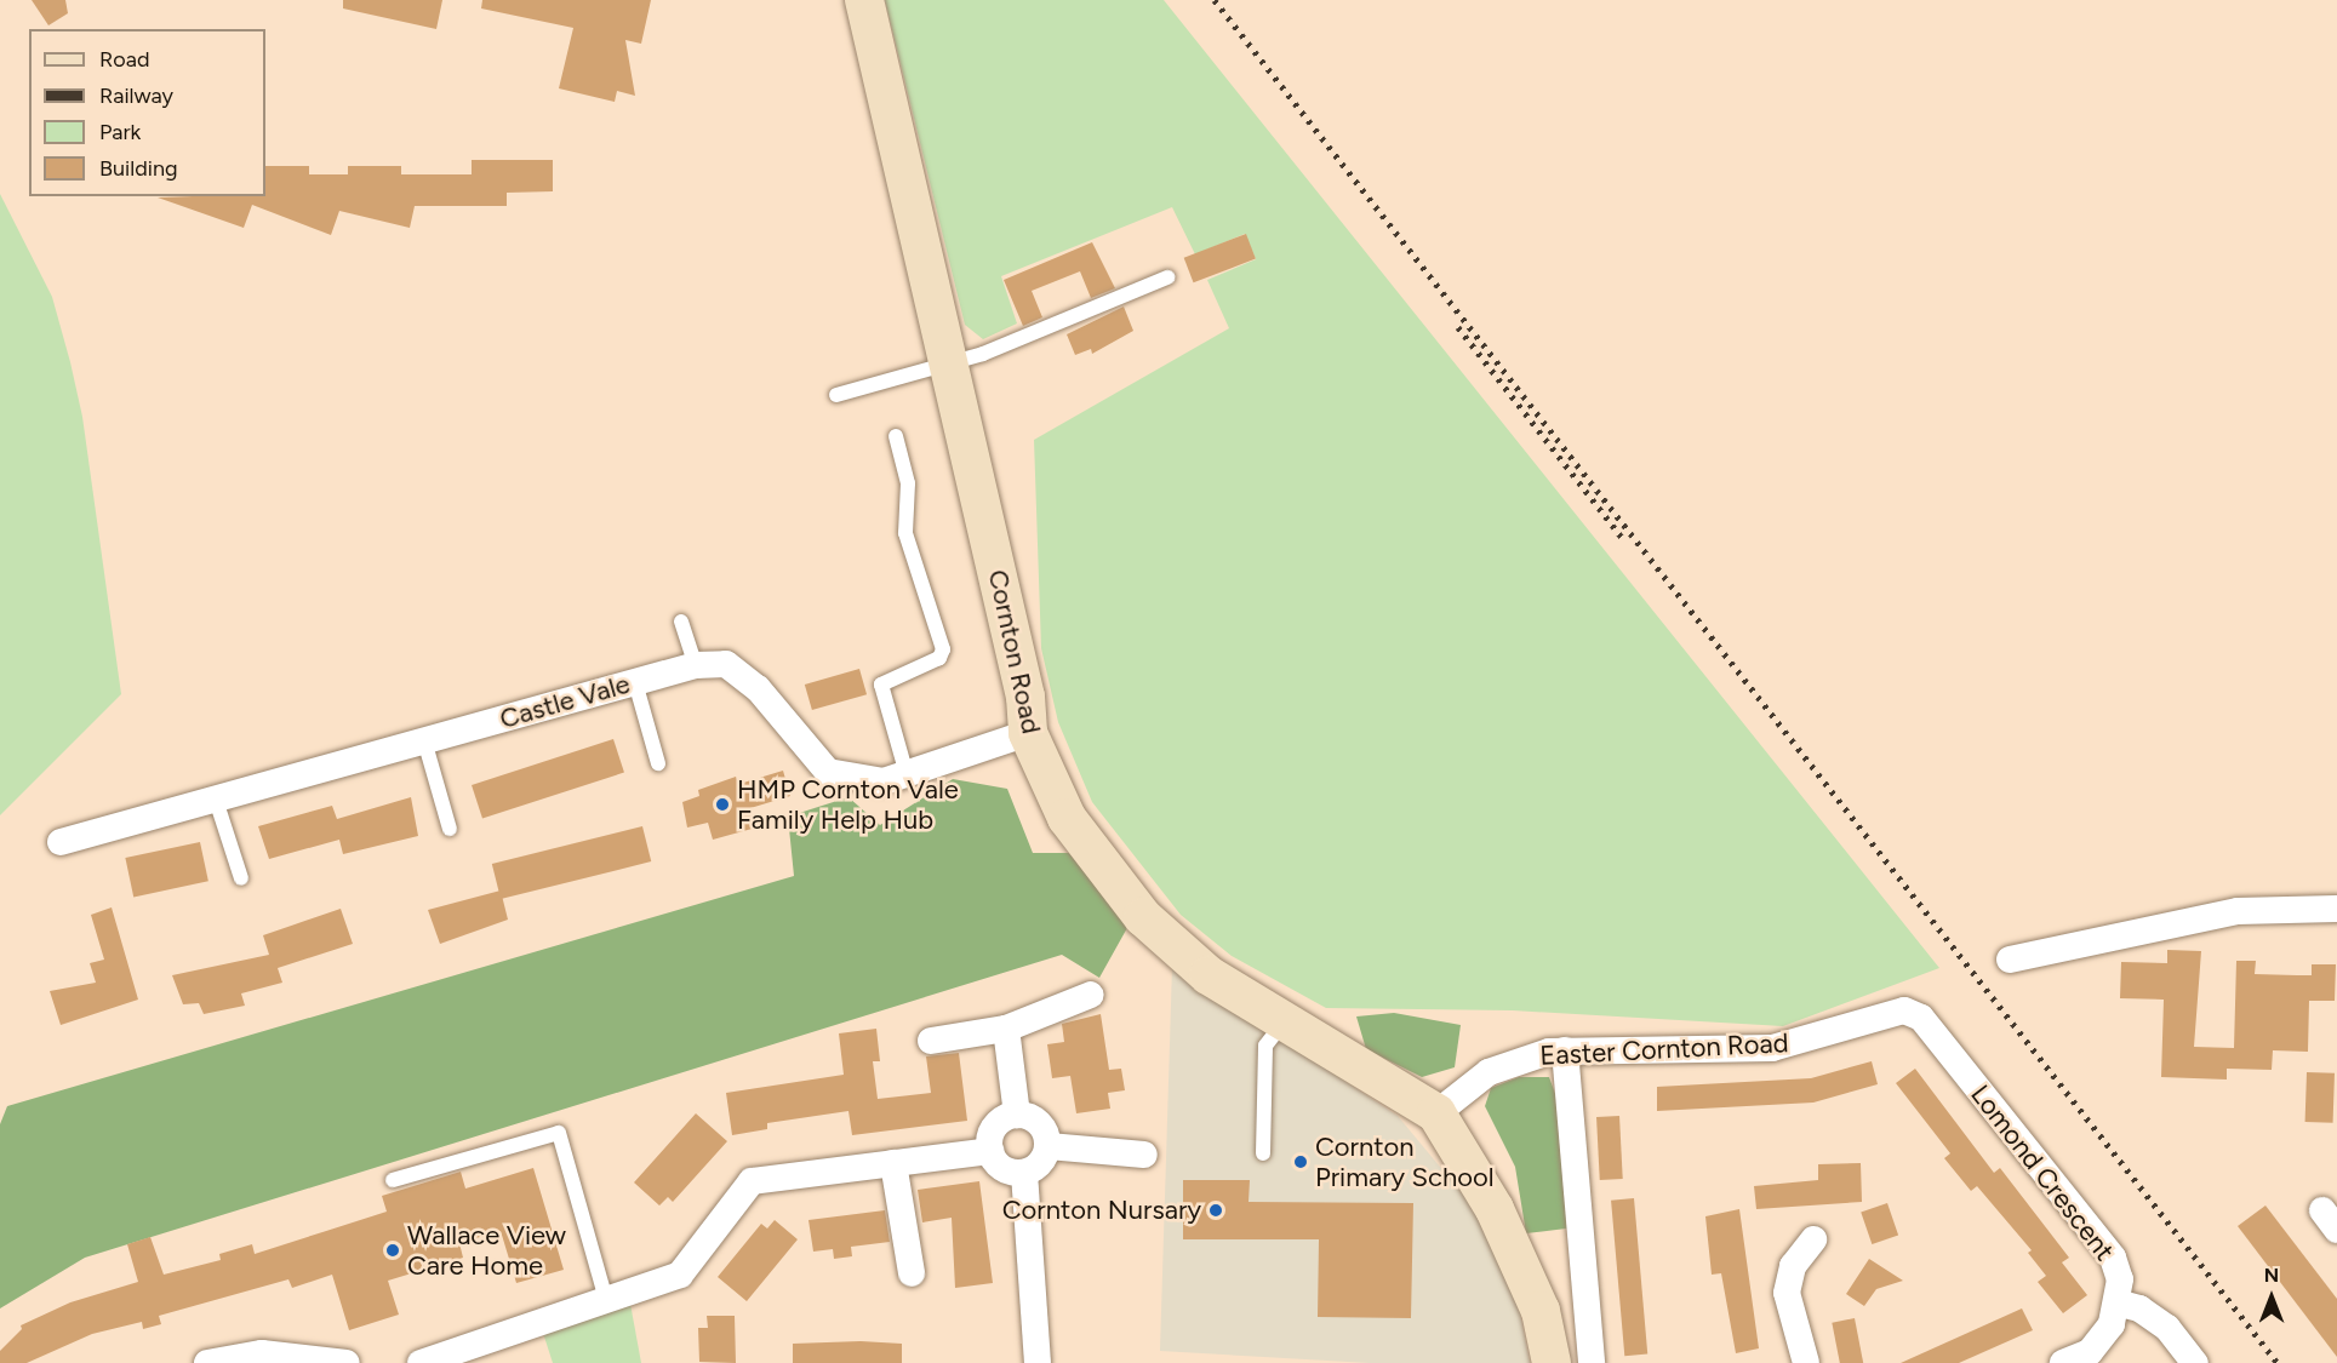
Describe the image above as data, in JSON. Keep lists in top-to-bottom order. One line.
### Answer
{"streets":{"main road":["Cornton Road"],"street":["Castle Vale","Easter Cornton Road","Lomond Crescent"]},"crossings":[["Cornton Road","Castle Vale"],["Cornton Road","Easter Cornton Road"],["Easter Cornton Road","Lomond Crescent"]],"places":["HMP Cornton Vale Family Help Hub","Cornton Primary School","Cornton Nursary","Wallace View Care Home"],"legend":["Road","Railway","Park","Building"],"north":"top"}
